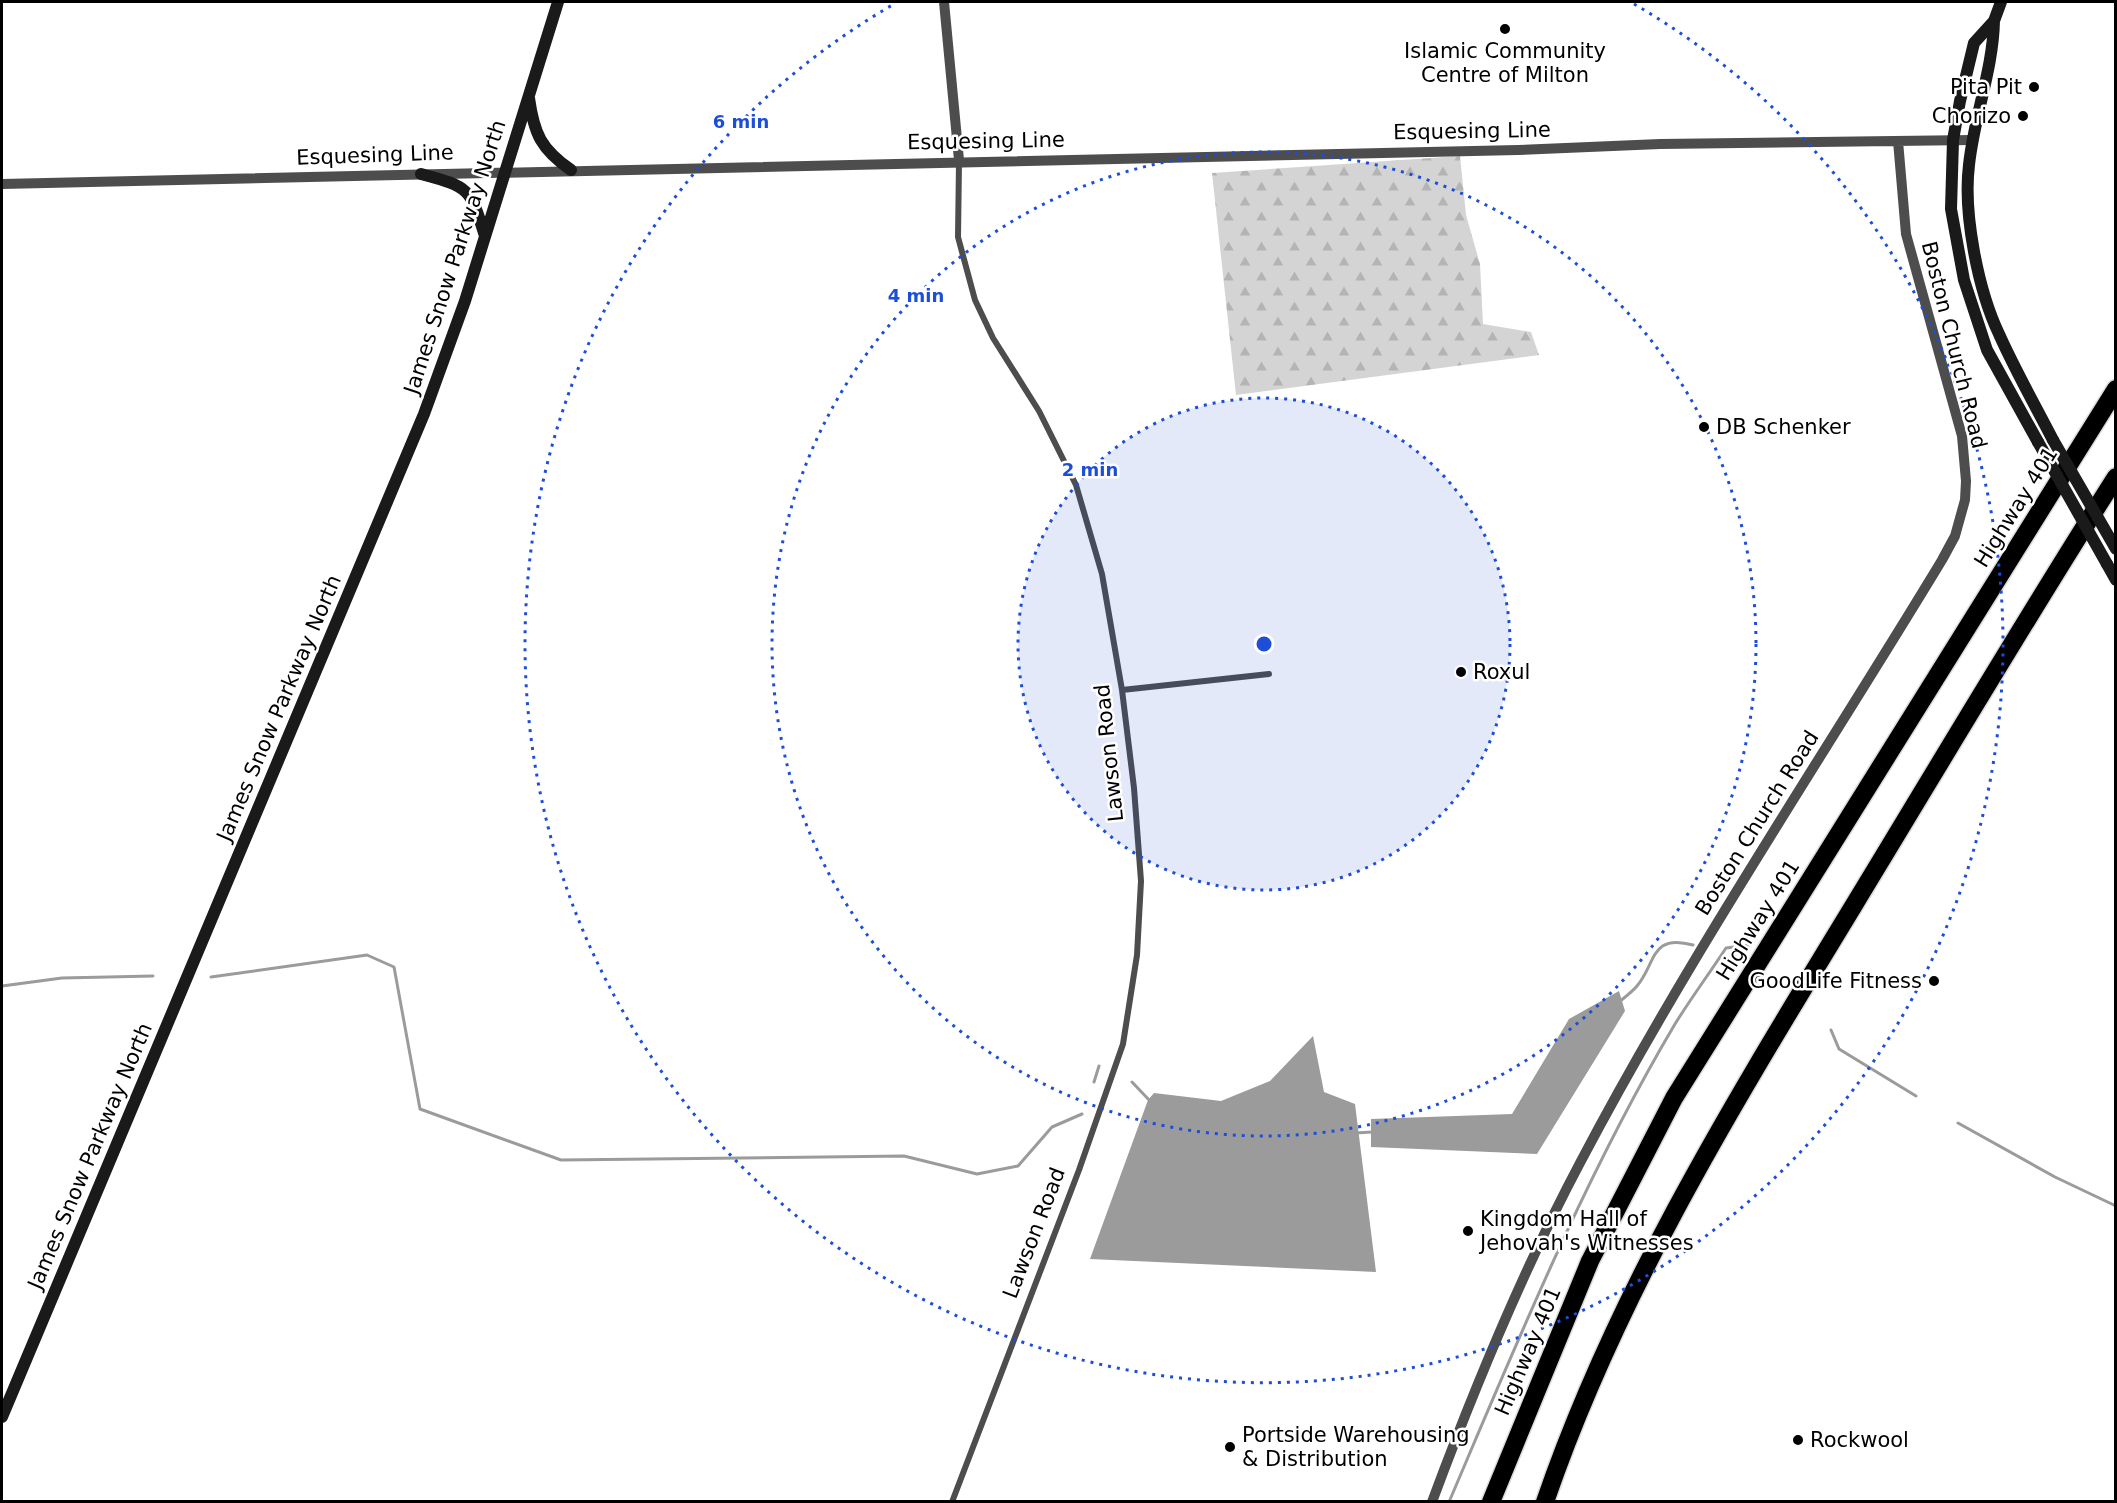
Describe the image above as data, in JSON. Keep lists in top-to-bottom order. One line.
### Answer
{"streets":{"highway":["Highway 401"],"main road":["James Snow Parkway North"],"street":["Esquesing Line","Boston Church Road","Lawson Road"]},"crossings":[["Esquesing Line","James Snow Parkway North"],["Esquesing Line","Boston Church Road"],["Esquesing Line","Lawson Road"]],"places":["Islamic Community Centre of Milton","Pita Pit","Chorizo","DB Schenker","Roxul","GoodLife Fitness","Kingdom Hall of Jehovah's Witnesses","Rockwool","Portside Warehousing & Distribution"],"rings":["6 min","4 min","2 min"]}
